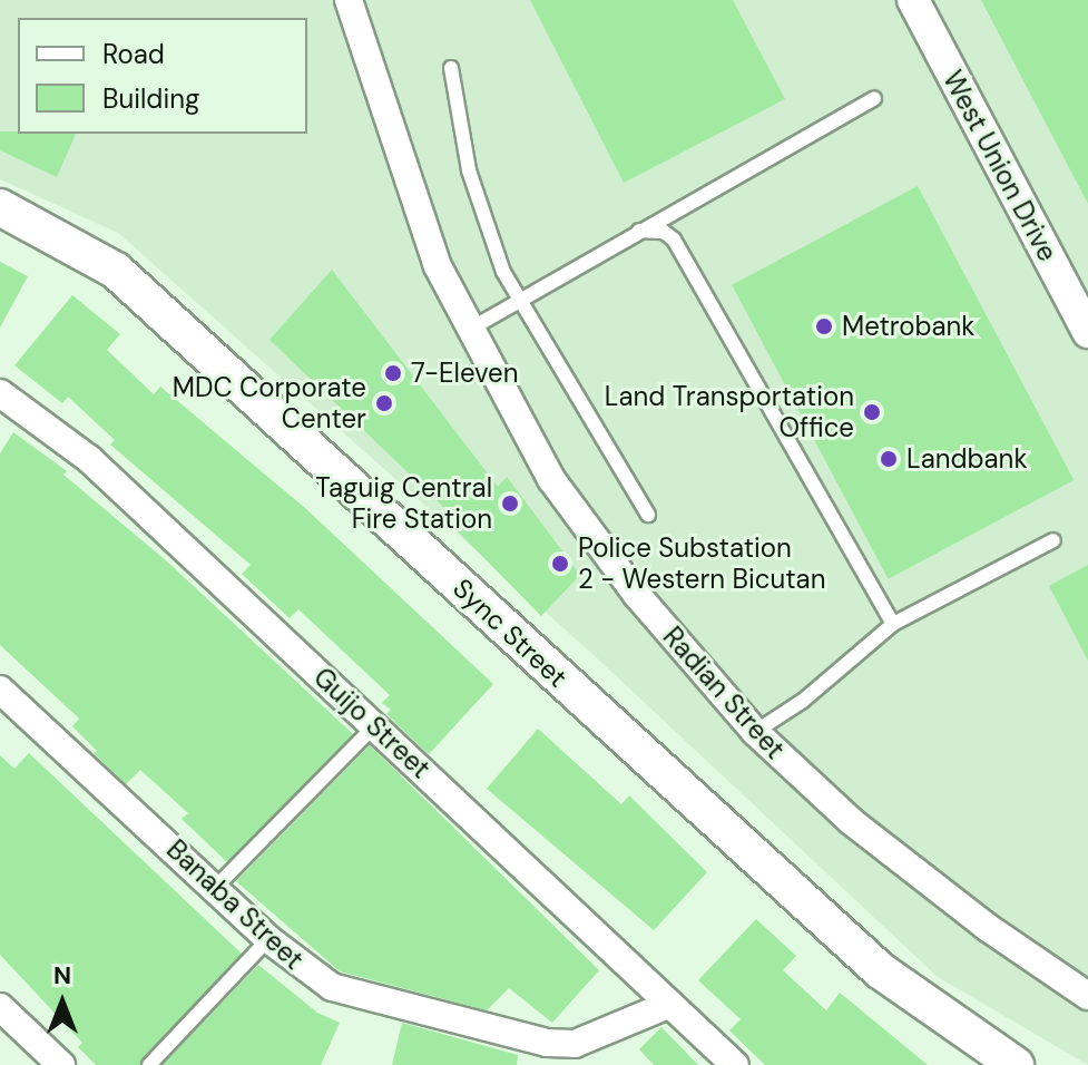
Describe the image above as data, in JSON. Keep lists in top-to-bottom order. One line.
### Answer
{"streets":{"main road":["Sync Street"],"street":["West Union Drive","Radian Street","Guijo Street","Banaba Street"]},"crossings":[["Guijo Street","Banaba Street"]],"places":["Metrobank","7-Eleven","MDC Corporate Center","Land Transportation Office","Landbank","Taguig Central Fire Station","Police Substation 2 - Western Bicutan"],"legend":["Road","Building"],"north":"top"}
